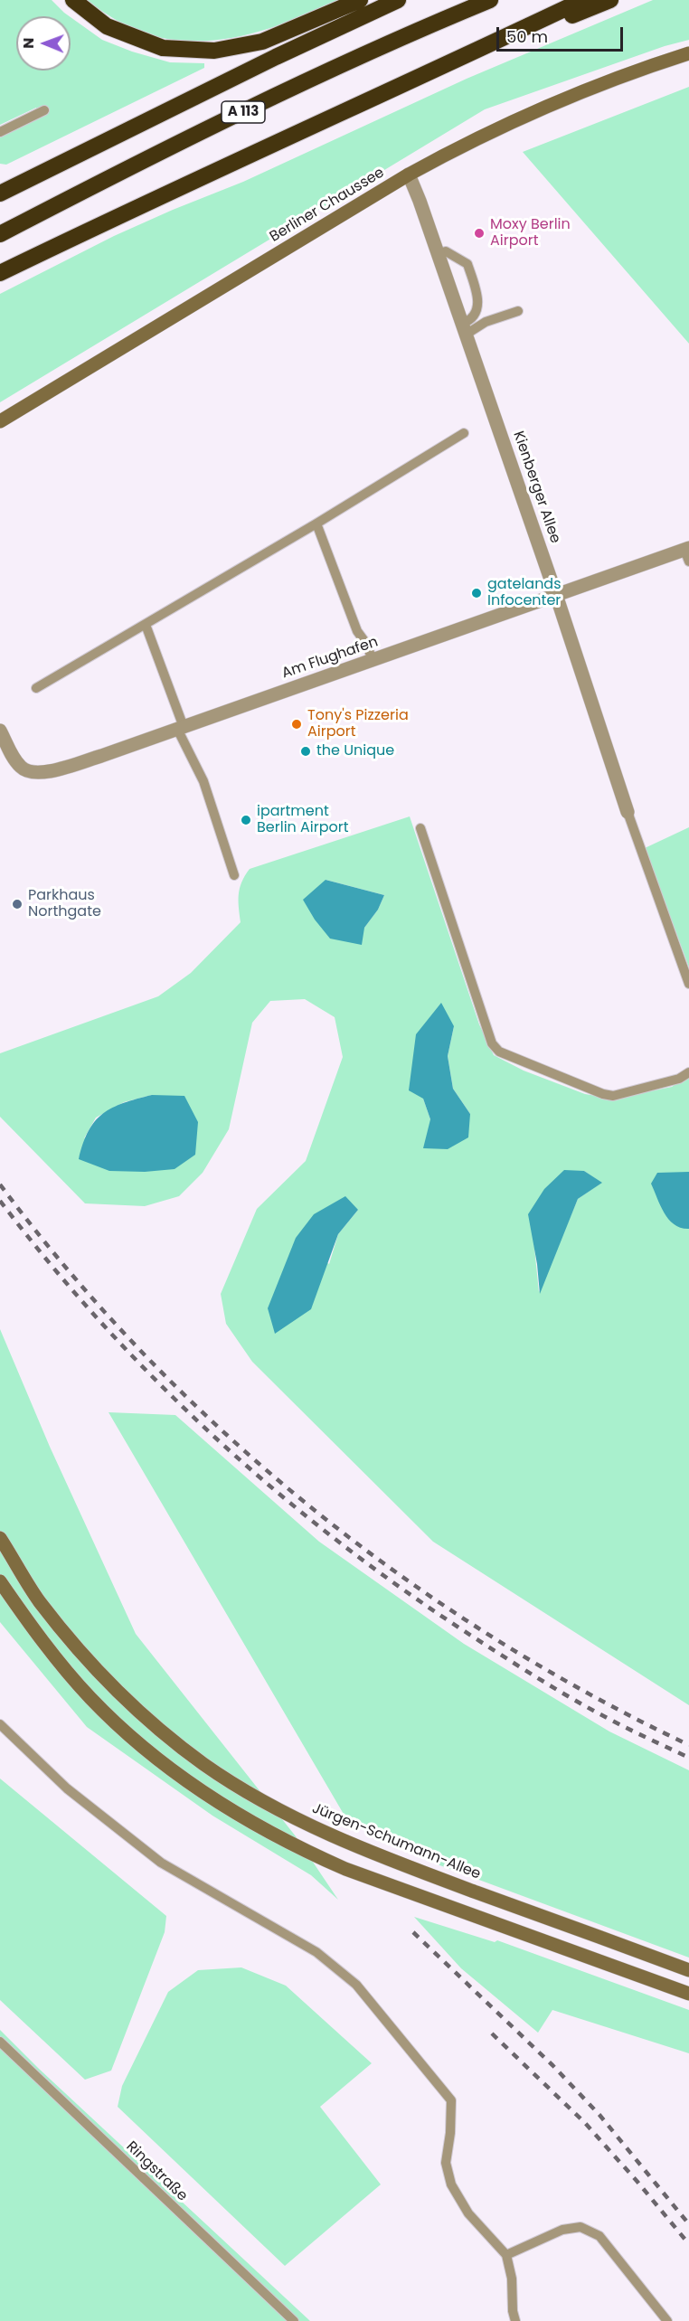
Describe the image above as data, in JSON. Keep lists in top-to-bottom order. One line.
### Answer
{"streets":{"highway":["A 113"],"street":["Berliner Chaussee","Kienberger Allee","Am Flughafen","Jürgen-Schumann-Allee"],"lane":["Ringstraße"]},"crossings":[["Berliner Chaussee","Kienberger Allee"],["Kienberger Allee","Am Flughafen"]],"places":["Moxy Berlin Airport","gatelands Infocenter","Tony's Pizzeria Airport","the Unique","ipartment Berlin Airport","Parkhaus Northgate"],"scale_bar":"50 m","north":"left"}
